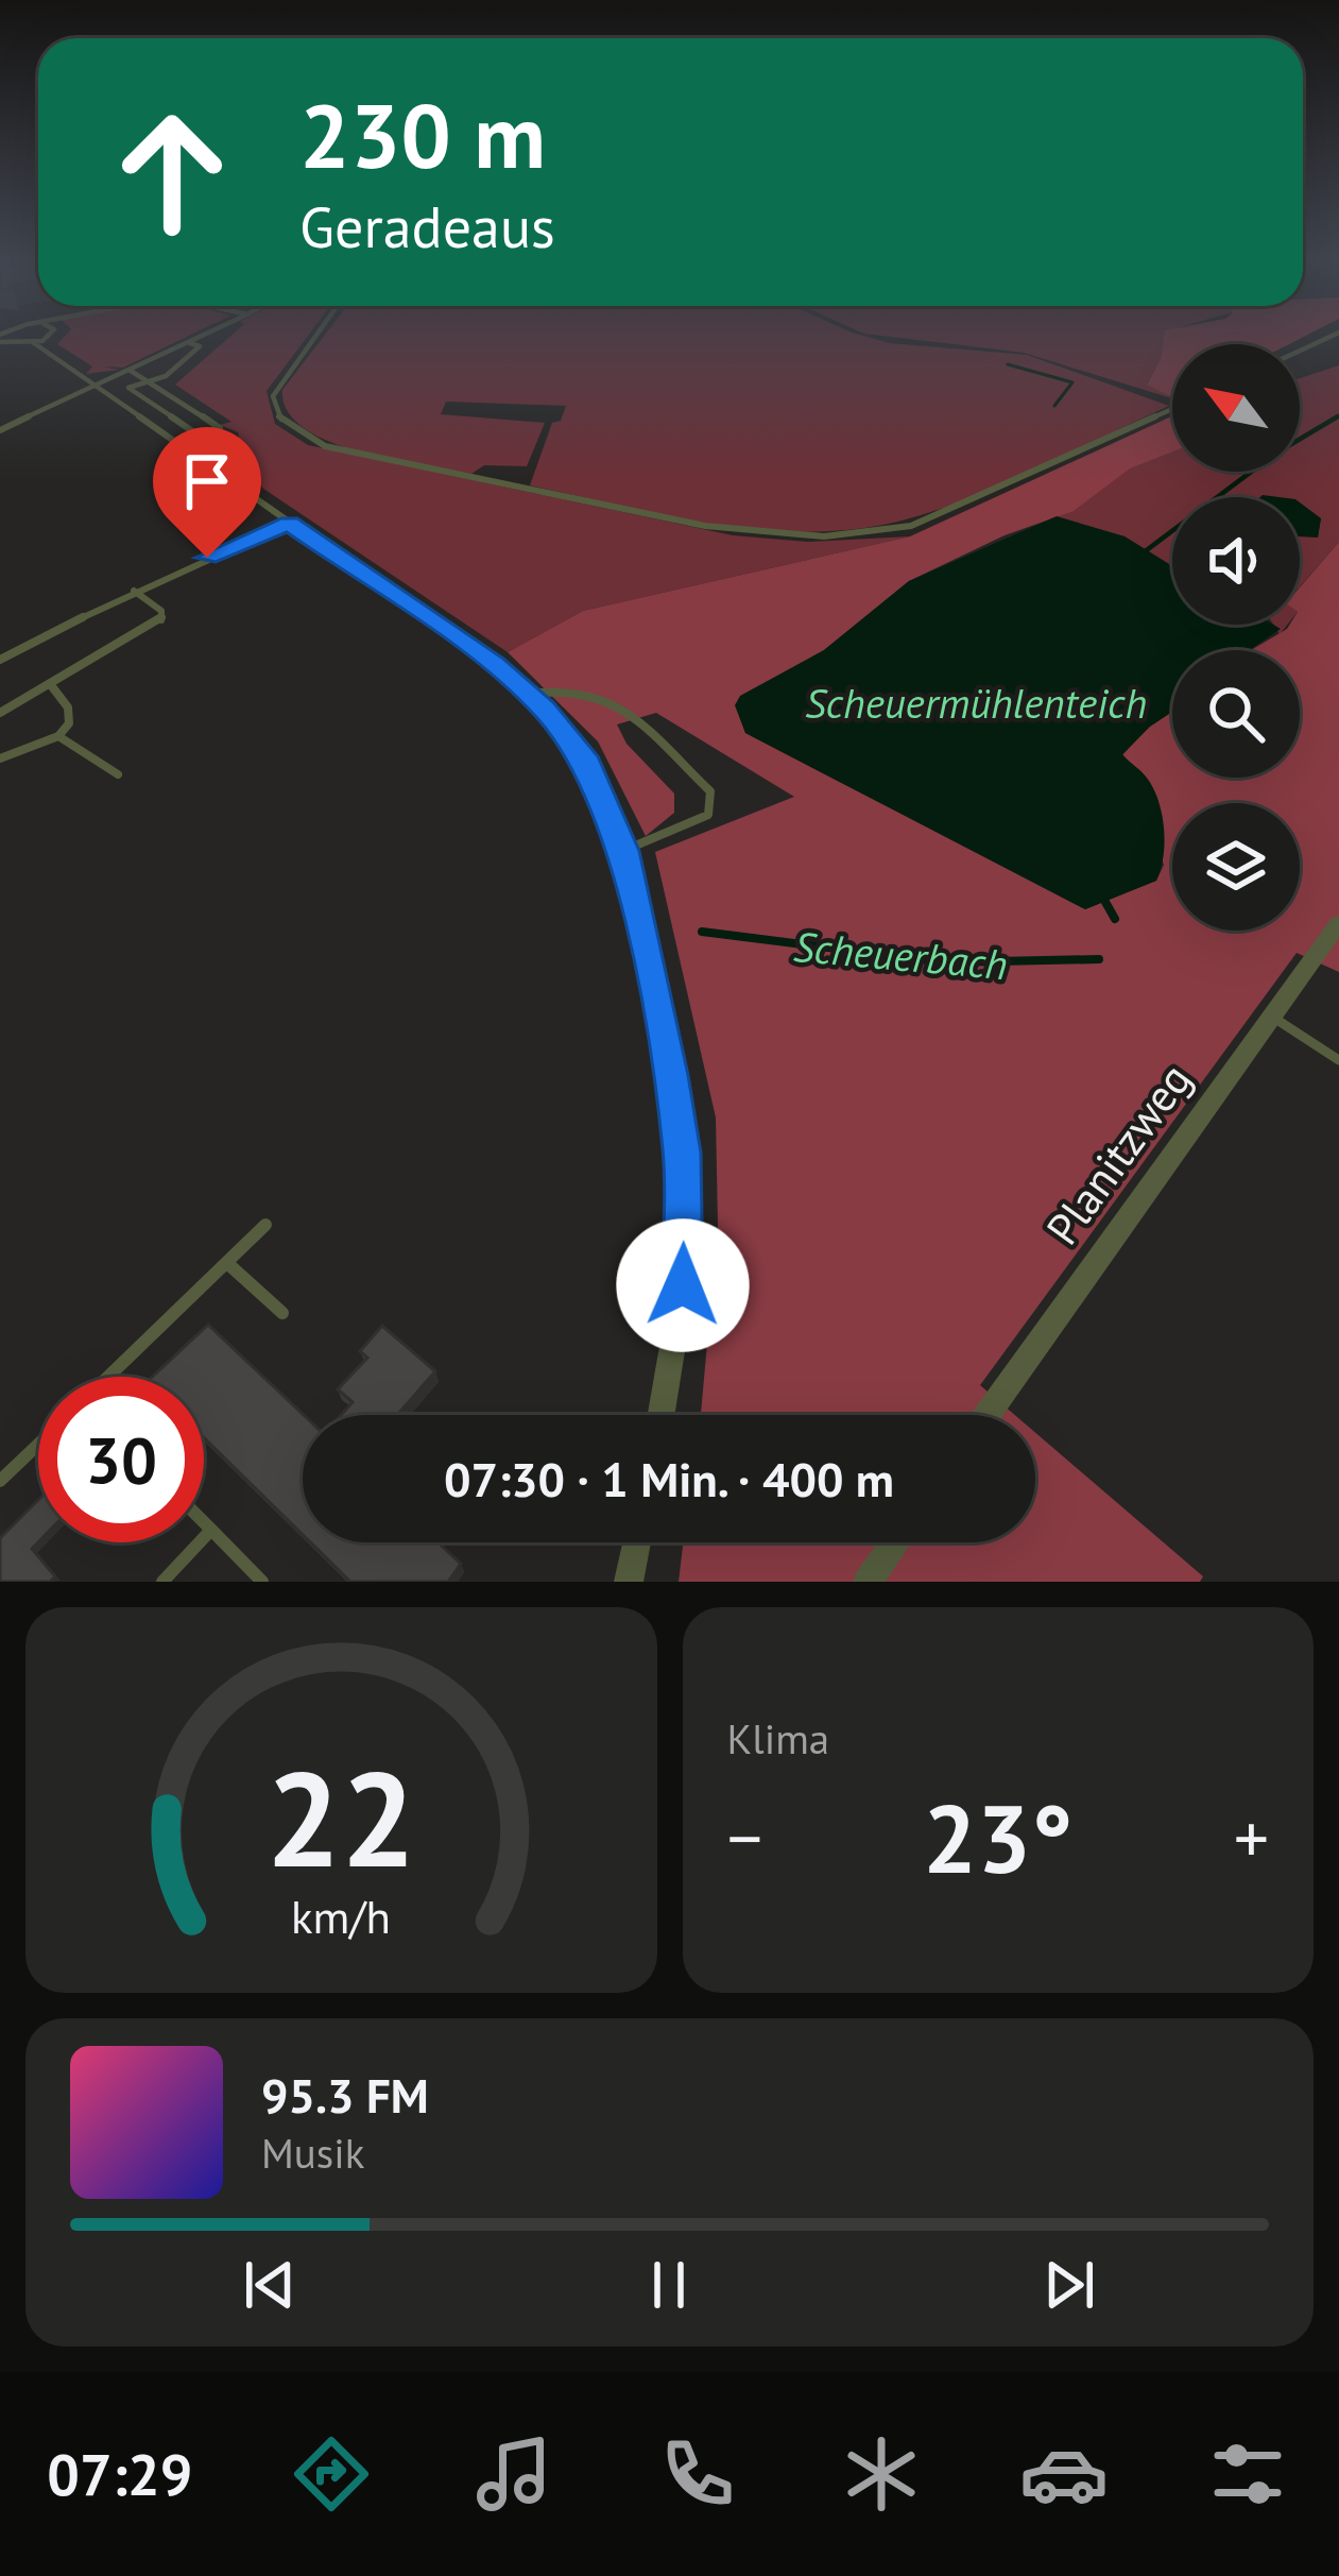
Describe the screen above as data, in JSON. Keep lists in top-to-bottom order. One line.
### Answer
{"streets":{"street":["Planitzweg"]},"water":["Scheuermühlenteich","Scheuerbach"],"north":"top left","page":{"turn":["230 m","Geradeaus"],"limit":"30","trip":"07:30 · 1 Min. · 400 m","tile":"Klima","heat":["−","23°","+"],"song":["95.3 FM","Musik"],"tabs":"07:29","gauge":["22","km/h"]}}
